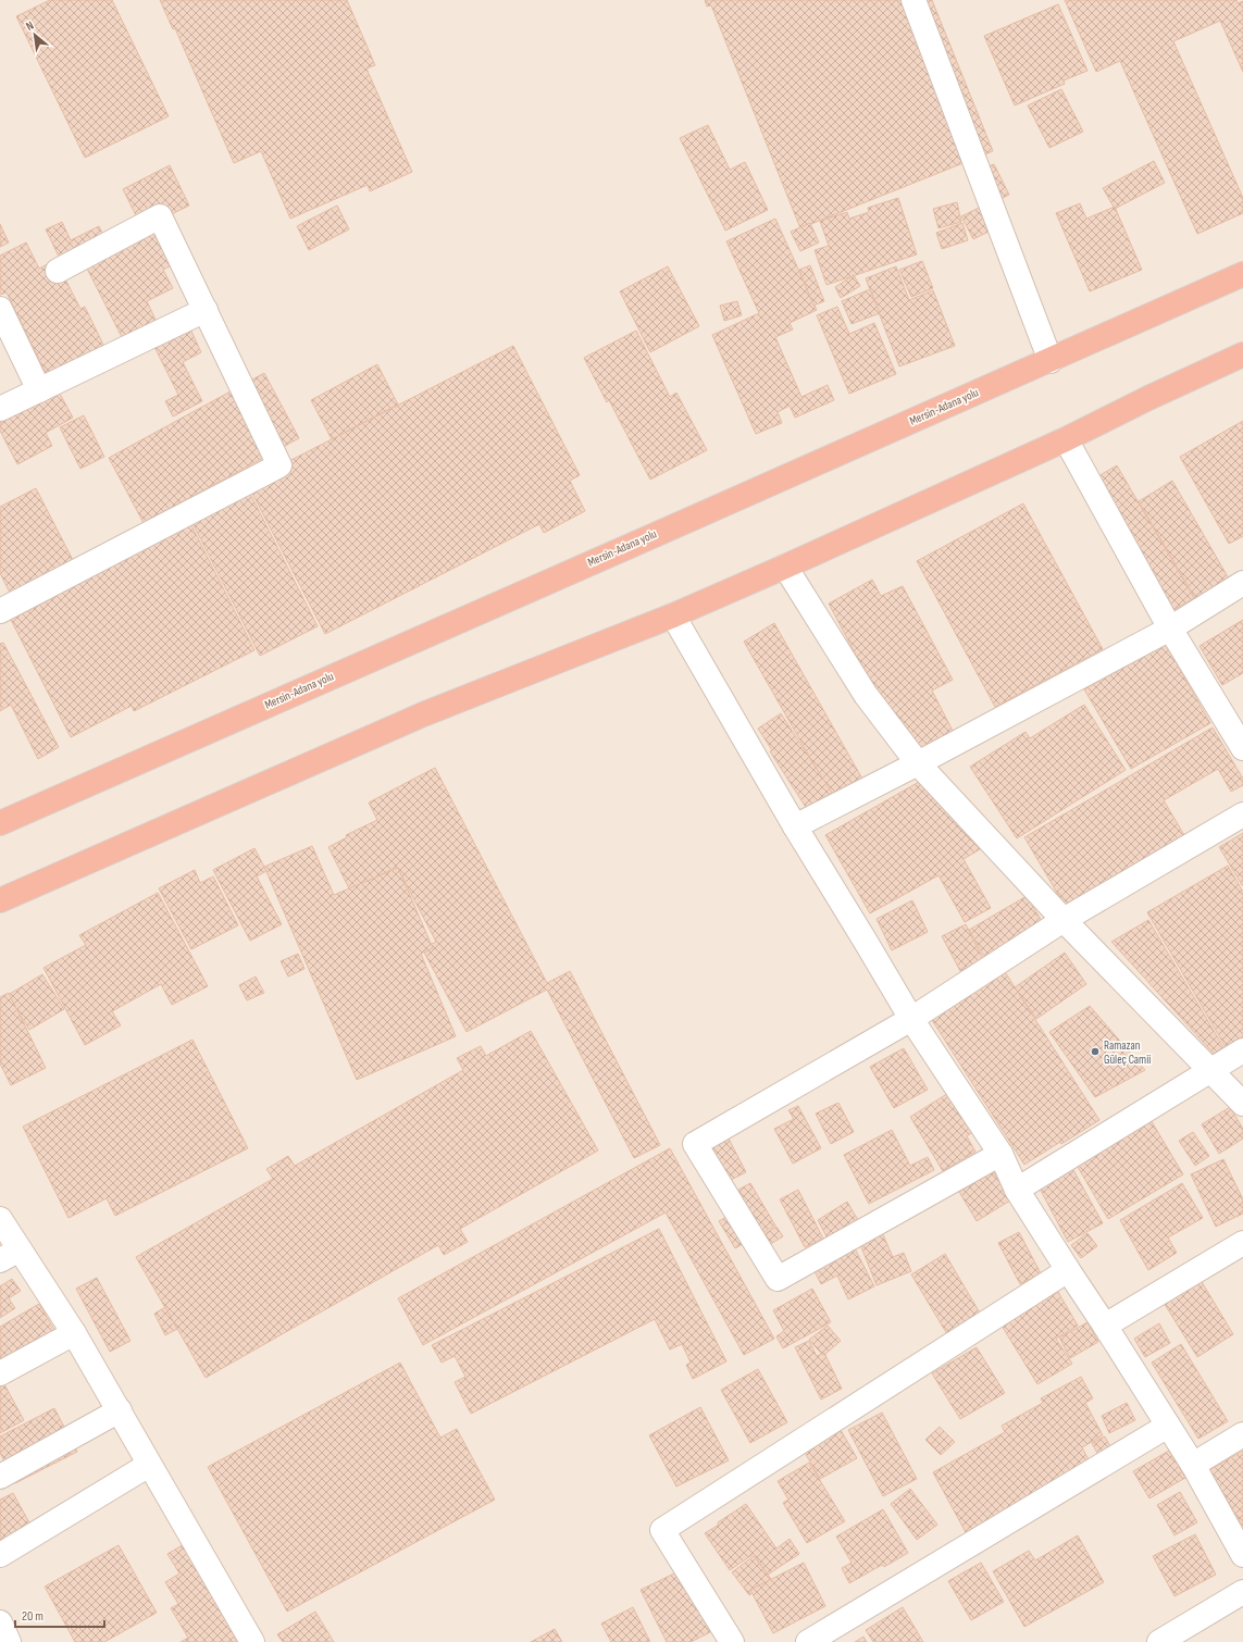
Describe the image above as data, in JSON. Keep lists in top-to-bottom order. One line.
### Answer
{"streets":{"highway":["Mersin-Adana yolu"]},"places":["Ramazan Güleç Camii"],"scale_bar":"20 m","north":"top left"}
